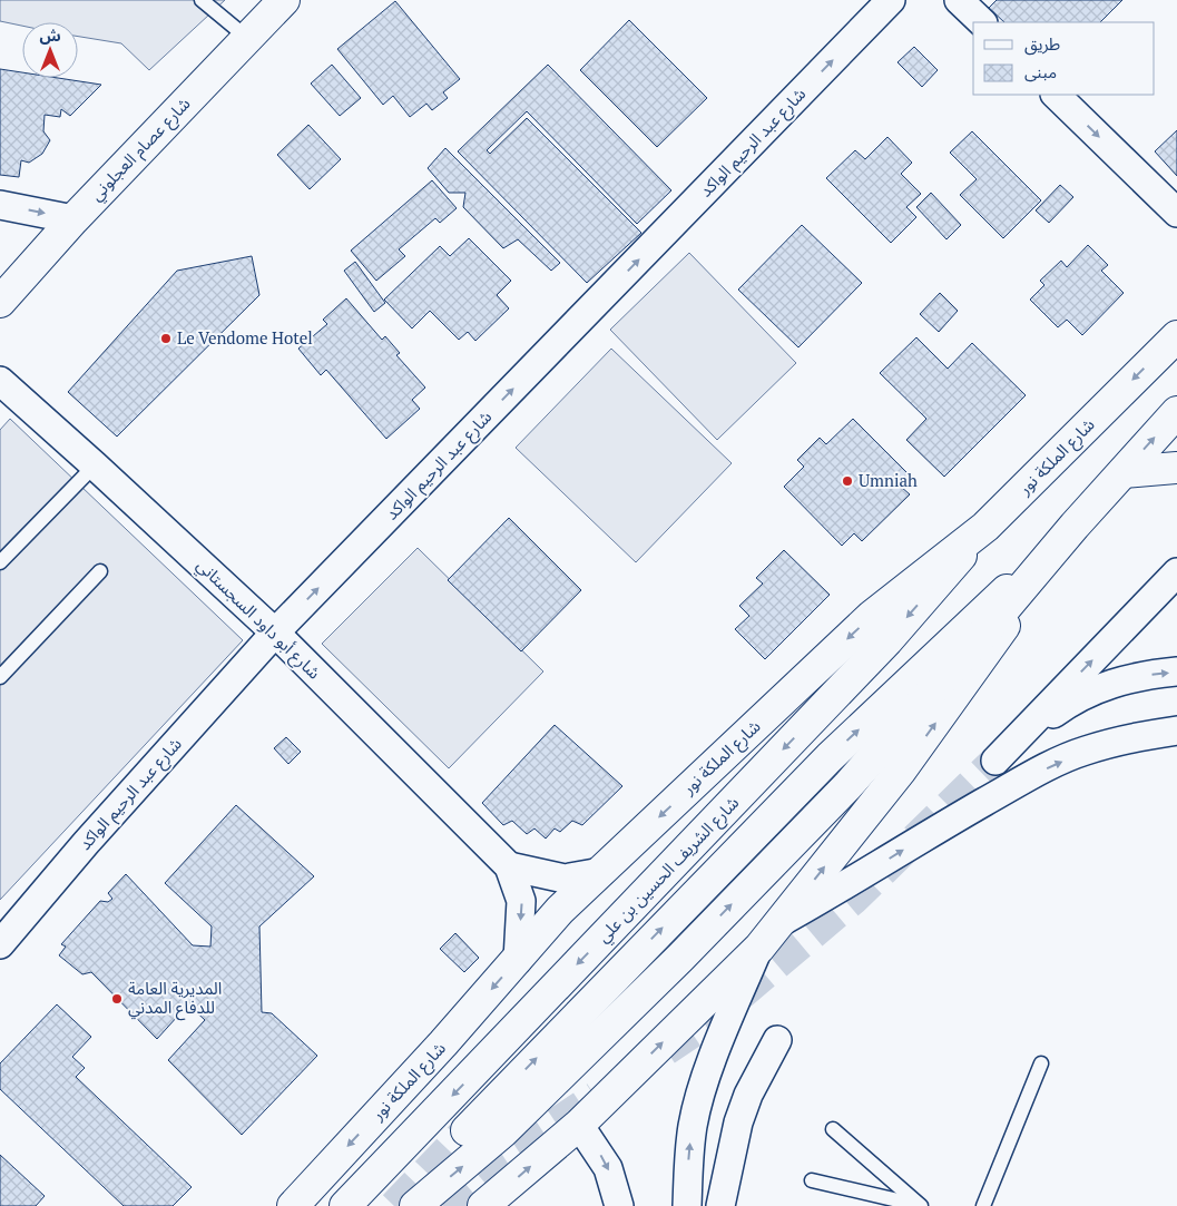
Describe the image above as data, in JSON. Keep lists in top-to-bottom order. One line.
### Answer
{"streets":{"main road":["شارع عصام العجلوني","شارع الملكة نور","شارع الشريف الحسين بن علي"],"street":["شارع عبد الرحيم الواكد","شارع أبو داود السجستاني"]},"crossings":[["شارع عبد الرحيم الواكد","شارع أبو داود السجستاني"],["شارع الملكة نور","شارع الشريف الحسين بن علي"]],"one_way":["شارع عبد الرحيم الواكد"],"places":["Le Vendome Hotel","Umniah","المديرية العامة للدفاع المدني"],"legend":["طريق","مبنى"],"north":"top"}
